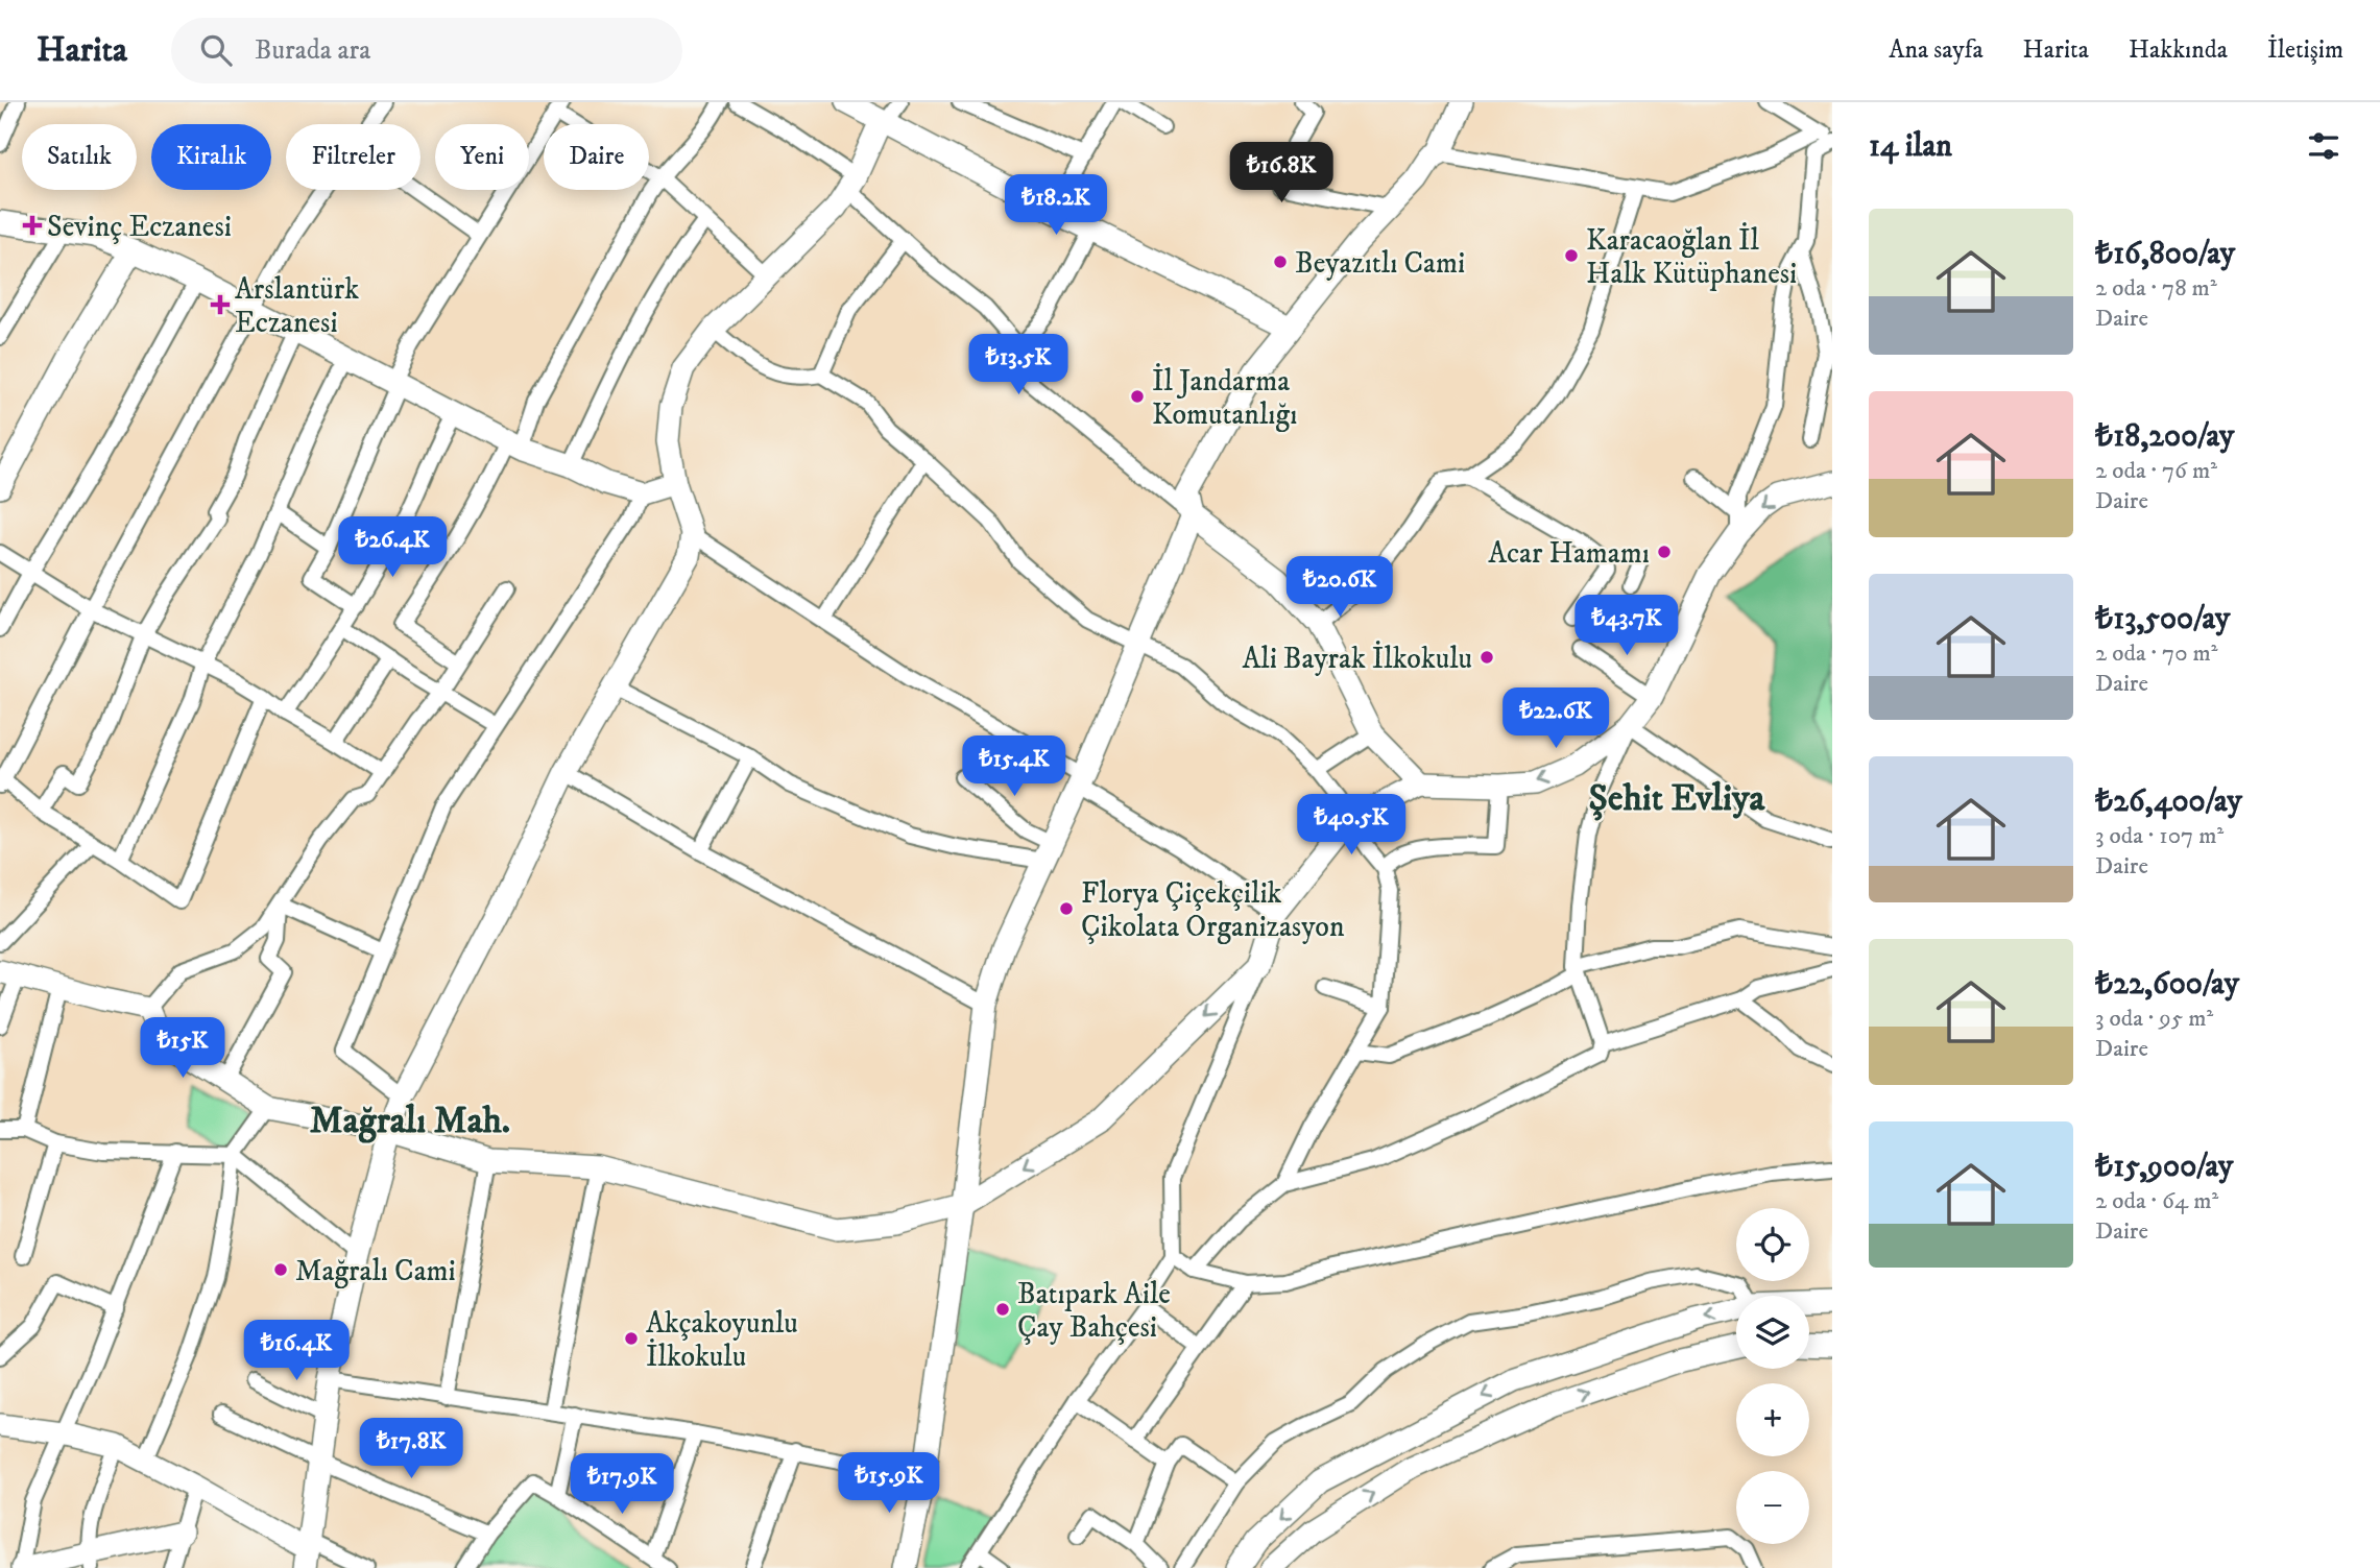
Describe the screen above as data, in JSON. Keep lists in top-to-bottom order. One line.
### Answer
{"districts":["Şehit Evliya","Mağralı Mah."],"places":{"health":["Sevinç Eczanesi","Arslantürk Eczanesi"],"other":["Karacaoğlan İl Halk Kütüphanesi","Beyazıtlı Cami","İl Jandarma Komutanlığı","Acar Hamamı","Ali Bayrak İlkokulu","Florya Çiçekçilik Çikolata Organizasyon","Mağralı Cami","Batıpark Aile Çay Bahçesi","Akçakoyunlu İlkokulu"]},"page":{"header":"Harita","search":"Burada ara","nav":["Ana sayfa","Harita","Hakkında","İletişim"],"heading":"14 ilan","chip":["Satılık","Kiralık","Filtreler","Yeni","Daire"],"price":["₺16.8K","₺18.2K","₺13.5K","₺26.4K","₺20.6K","₺43.7K","₺22.6K","₺15.4K","₺40.5K","₺15K","₺16.4K","₺17.8K","₺15.9K","₺17.9K"],"list":[{"name":"₺16,800/ay","note":"2 oda · 78 m² · Daire"},{"name":"₺18,200/ay","note":"2 oda · 76 m² · Daire"},{"name":"₺13,500/ay","note":"2 oda · 70 m² · Daire"},{"name":"₺26,400/ay","note":"3 oda · 107 m² · Daire"},{"name":"₺22,600/ay","note":"3 oda · 95 m² · Daire"},{"name":"₺15,900/ay","note":"2 oda · 64 m² · Daire"}],"map_buttons":["+","−"]}}
